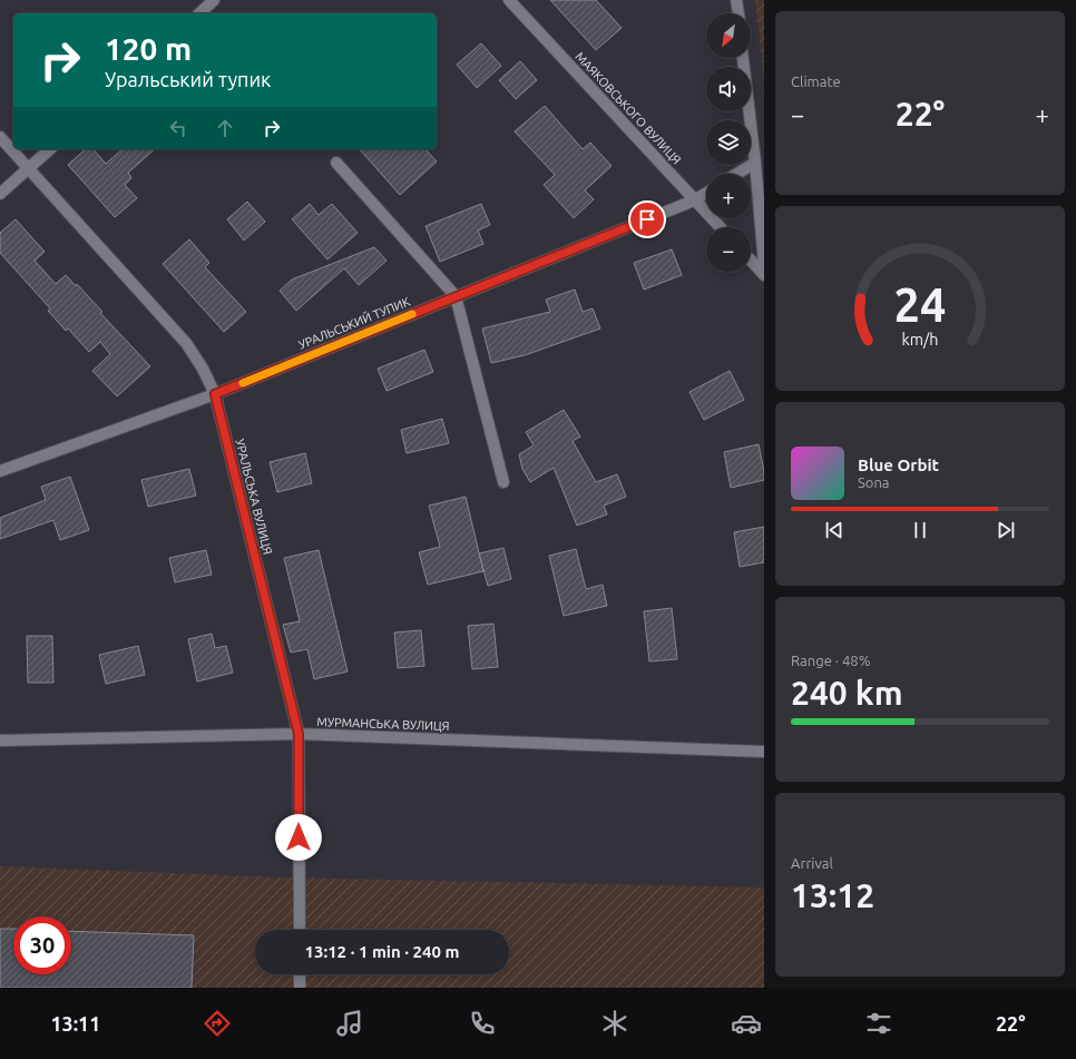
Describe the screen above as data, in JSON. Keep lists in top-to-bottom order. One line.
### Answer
{"streets":{"street":["МАЯКОВСЬКОГО ВУЛИЦЯ","УРАЛЬСЬКИЙ ТУПИК","УРАЛЬСЬКА ВУЛИЦЯ","МУРМАНСЬКА ВУЛИЦЯ"]},"crossings":[["МАЯКОВСЬКОГО ВУЛИЦЯ","УРАЛЬСЬКИЙ ТУПИК"],["УРАЛЬСЬКИЙ ТУПИК","УРАЛЬСЬКА ВУЛИЦЯ"],["УРАЛЬСЬКА ВУЛИЦЯ","МУРМАНСЬКА ВУЛИЦЯ"]],"north":"bottom left","page":{"tile":["Climate",["Range · 48%","240 km"],["Arrival","13:12"]],"map_buttons":["+","−"],"turn":["120 m","Уральський тупик"],"heat":["−","22°","+"],"song":["Blue Orbit","Sona"],"limit":"30","trip":"13:12 · 1 min · 240 m","tabs":["13:11","22°"],"gauge":["24","km/h"]}}
